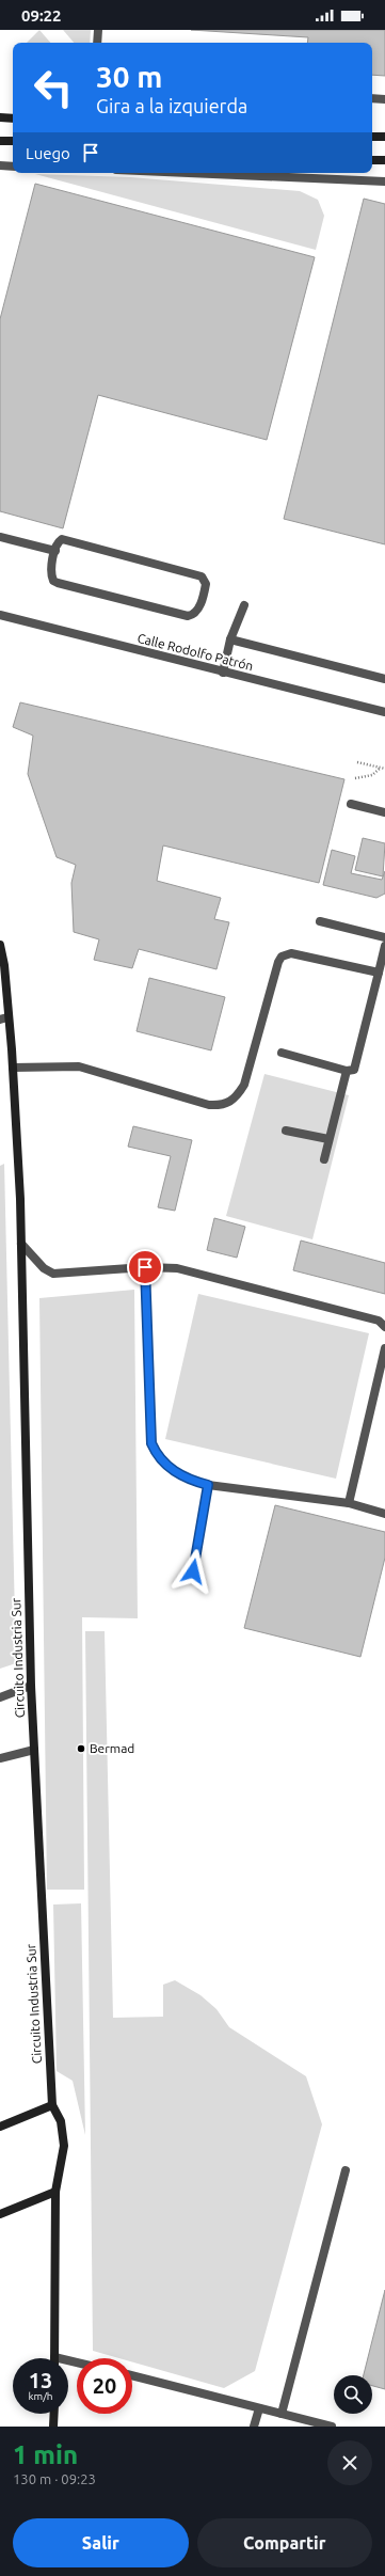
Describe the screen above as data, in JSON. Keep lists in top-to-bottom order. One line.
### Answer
{"streets":{"main road":["Circuito Industria Sur"],"street":["Calle Rodolfo Patrón"]},"places":["Bermad"],"page":{"status":"09:22","turn":["30 m","Gira a la izquierda"],"then":"Luego","speed":"13 km/h","limit":"20","heading":["1 min","130 m · 09:23"],"buttons":["Salir","Compartir"]}}
